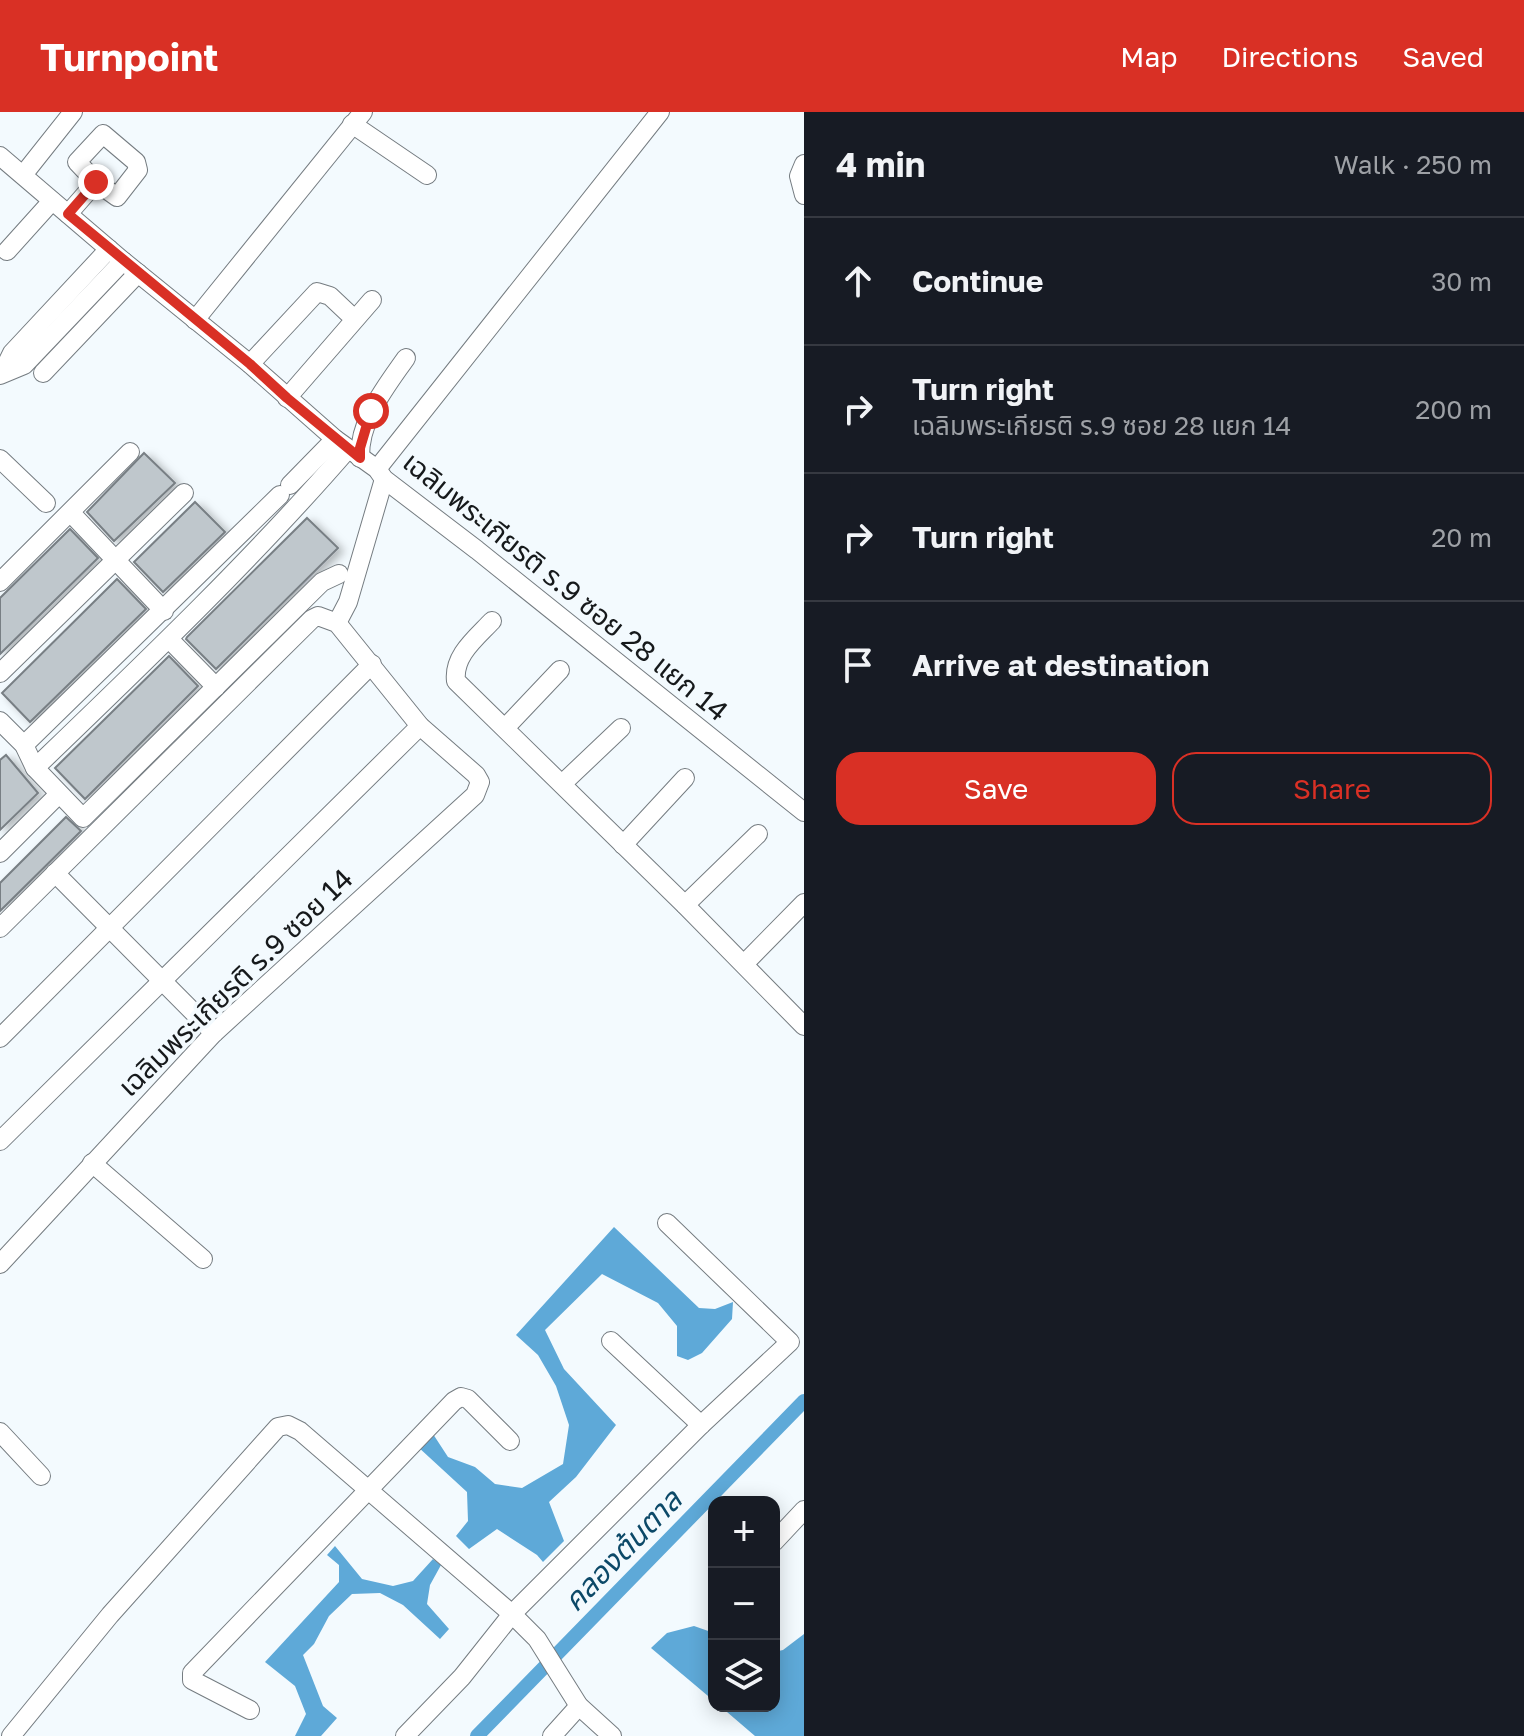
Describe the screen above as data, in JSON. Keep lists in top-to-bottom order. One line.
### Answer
{"streets":{"street":["เฉลิมพระเกียรติ ร.9 ซอย 28 แยก 14","เฉลิมพระเกียรติ ร.9 ซอย 14"]},"water":["คลองต้นตาล"],"page":{"header":"Turnpoint","nav":["Map","Directions","Saved"],"heading":["4 min","Walk · 250 m"],"list":[["Continue","30 m"],["Turn right","เฉลิมพระเกียรติ ร.9 ซอย 28 แยก 14","200 m"],["Turn right","20 m"],"Arrive at destination"],"buttons":["Save","Share"],"map_buttons":["+","−"]}}
